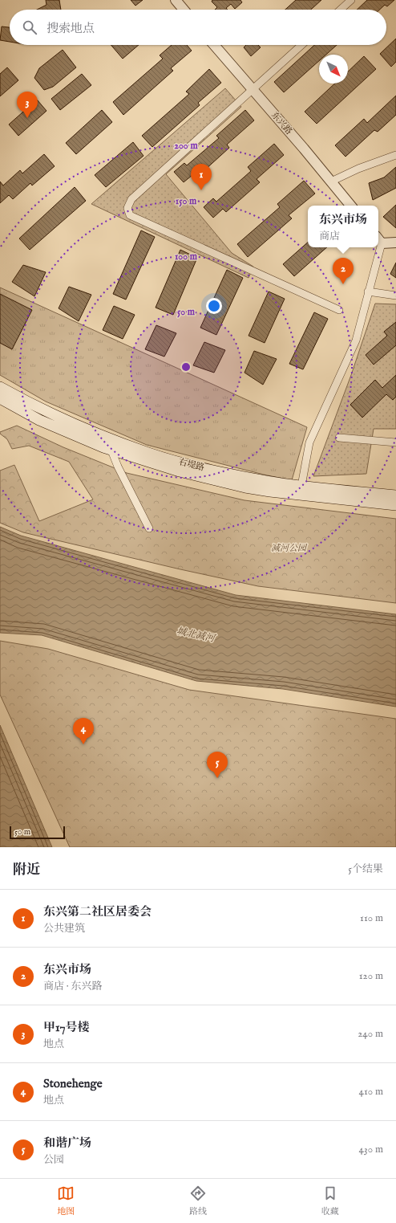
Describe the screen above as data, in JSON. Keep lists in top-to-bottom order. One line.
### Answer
{"streets":{"main road":["右堤路"],"street":["东兴路"]},"water":["城北减河"],"parks":["减河公园"],"scale_bar":"50 m","north":"bottom right","page":{"search":"搜索地点","pins":["3","1","2","4","5"],"popup":["东兴市场","商店"],"scale":"50 m","heading":["附近","5个结果"],"list":[{"mark":"1","name":"东兴第二社区居委会","note":"公共建筑","value":"110 m"},{"mark":"2","name":"东兴市场","note":"商店 · 东兴路","value":"120 m"},{"mark":"3","name":"甲17号楼","note":"地点","value":"240 m"},{"mark":"4","name":"Stonehenge","note":"地点","value":"410 m"},{"mark":"5","name":"和谐广场","note":"公园","value":"430 m"}],"nav":["地图","路线","收藏"]},"rings":["200 m","150 m","100 m","50 m"]}
